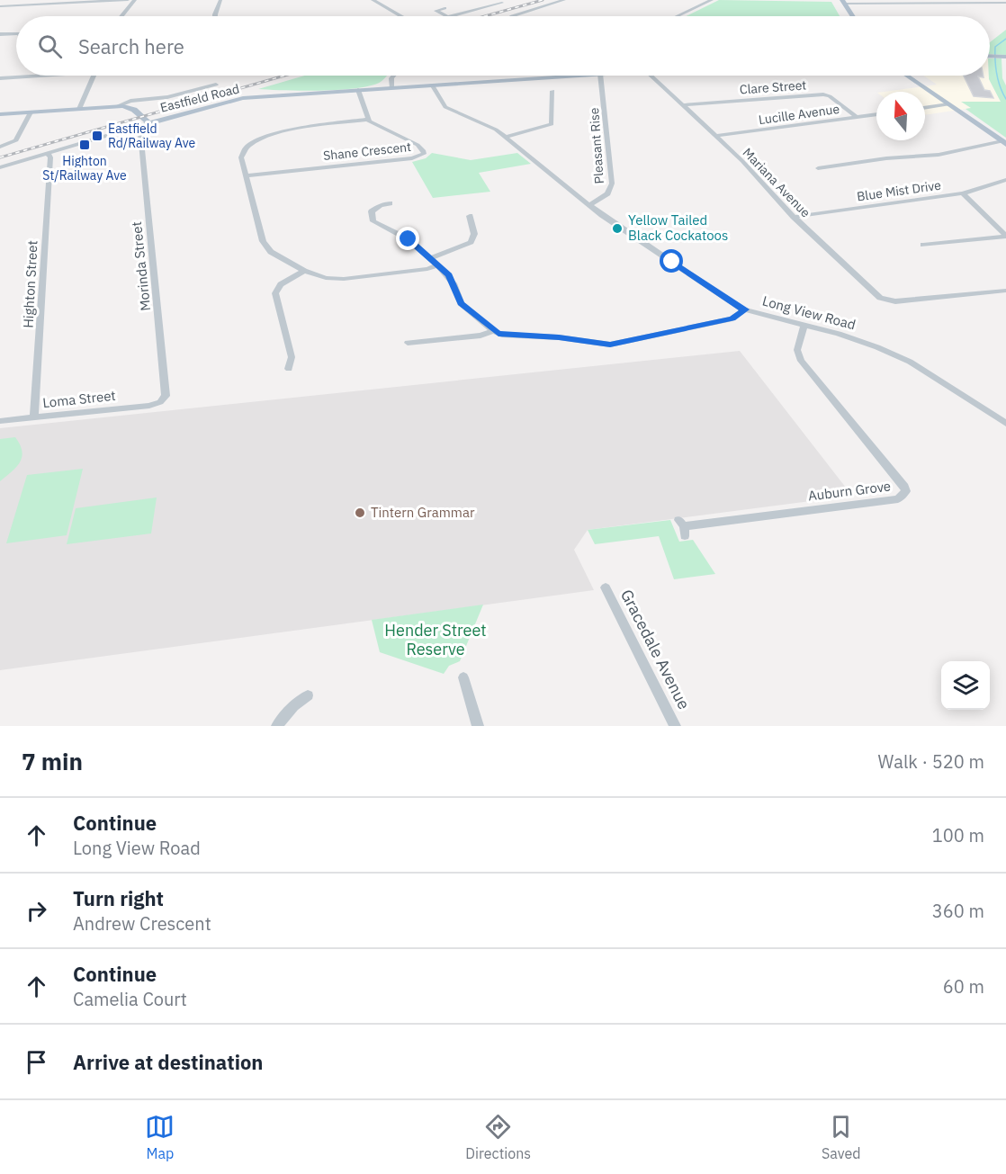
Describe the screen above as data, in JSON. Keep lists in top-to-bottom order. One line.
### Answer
{"streets":{"main road":["Eastfield Road"],"street":["Clare Street","Lucille Avenue","Pleasant Rise","Shane Crescent","Mariana Avenue","Blue Mist Drive","Morinda Street","Highton Street","Long View Road","Loma Street","Auburn Grove","Gracedale Avenue"]},"crossings":[["Clare Street","Lucille Avenue"],["Clare Street","Mariana Avenue"],["Eastfield Road","Long View Road"],["Lucille Avenue","Mariana Avenue"],["Pleasant Rise","Long View Road"],["Mariana Avenue","Blue Mist Drive"],["Morinda Street","Loma Street"],["Highton Street","Loma Street"],["Long View Road","Auburn Grove"]],"parks":["Hender Street Reserve"],"places":{"transit":["Eastfield Rd/Railway Ave","Highton St/Railway Ave"],"other":["Yellow Tailed Black Cockatoos","Tintern Grammar"]},"north":"top","page":{"search":"Search here","heading":["7 min","Walk · 520 m"],"list":[["Continue","Long View Road","100 m"],["Turn right","Andrew Crescent","360 m"],["Continue","Camelia Court","60 m"],"Arrive at destination"],"nav":["Map","Directions","Saved"]}}
